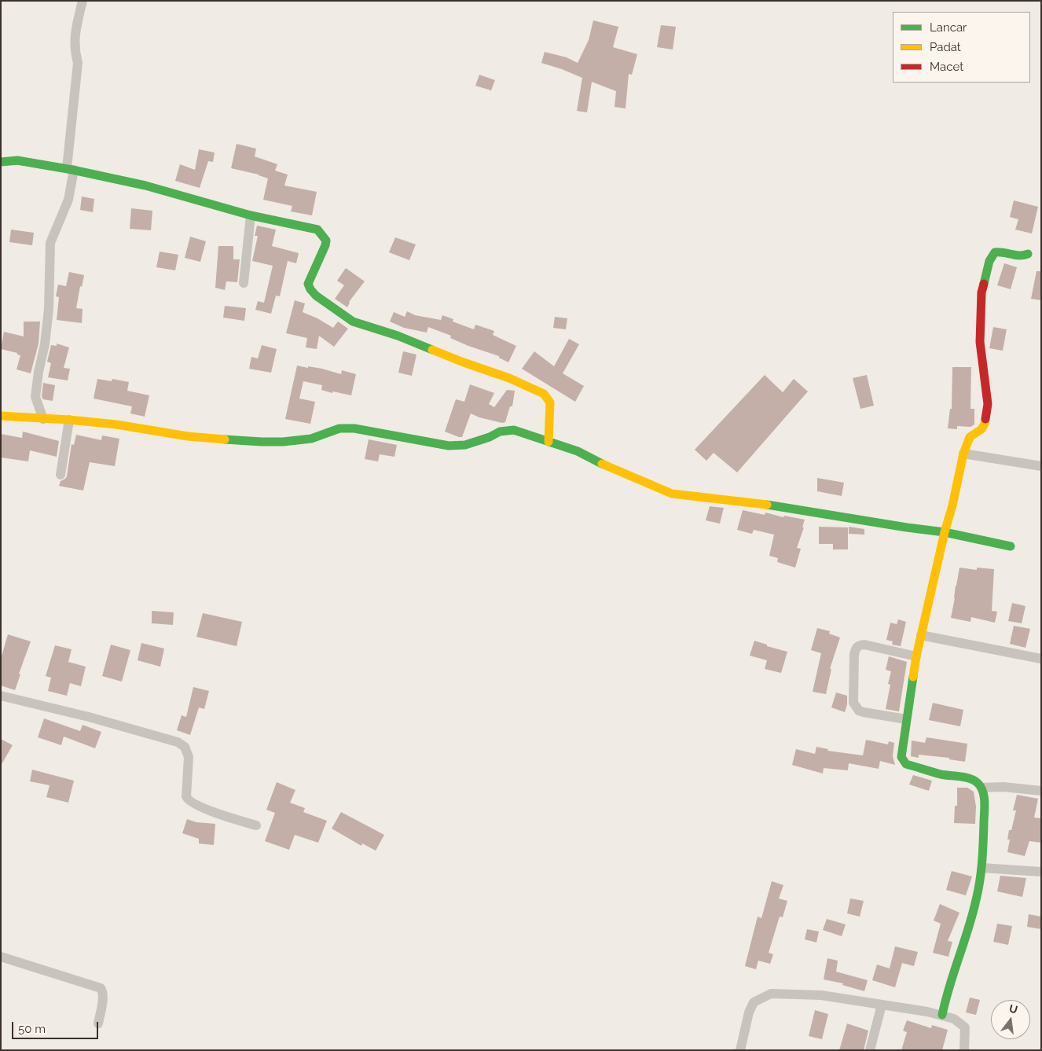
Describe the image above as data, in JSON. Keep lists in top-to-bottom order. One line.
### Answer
{"legend":["Lancar","Padat","Macet"],"scale_bar":"50 m","north":"top"}
